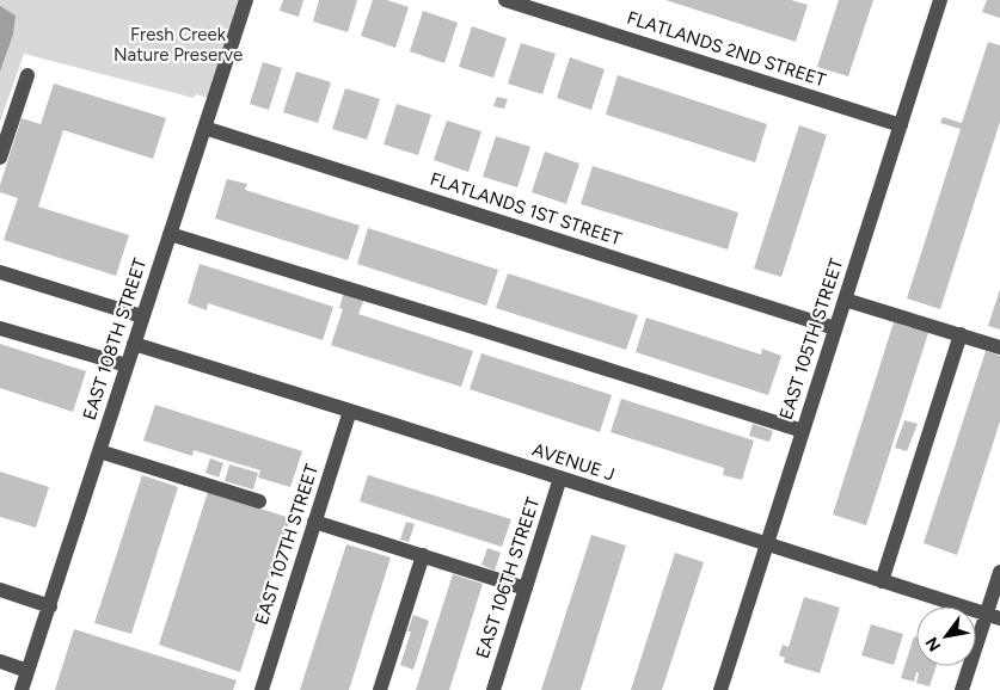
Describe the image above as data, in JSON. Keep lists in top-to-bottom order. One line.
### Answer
{"streets":{"street":["FLATLANDS 2ND STREET","FLATLANDS 1ST STREET","EAST 108TH STREET","EAST 105TH STREET","AVENUE J","EAST 107TH STREET","EAST 106TH STREET"]},"crossings":[["FLATLANDS 2ND STREET","EAST 105TH STREET"],["FLATLANDS 1ST STREET","EAST 108TH STREET"],["FLATLANDS 1ST STREET","EAST 105TH STREET"],["EAST 108TH STREET","AVENUE J"],["EAST 105TH STREET","AVENUE J"],["AVENUE J","EAST 107TH STREET"],["AVENUE J","EAST 106TH STREET"]],"parks":["Fresh Creek Nature Preserve"],"north":"bottom left"}
